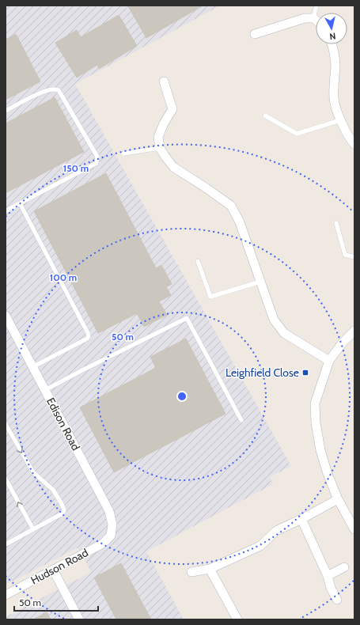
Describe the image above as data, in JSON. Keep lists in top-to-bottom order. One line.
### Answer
{"streets":{"street":["Edison Road","Hudson Road"]},"crossings":[["Edison Road","Hudson Road"]],"places":{"transit":["Leighfield Close"]},"scale_bar":"50 m","north":"bottom","rings":["150 m","100 m","50 m"]}
